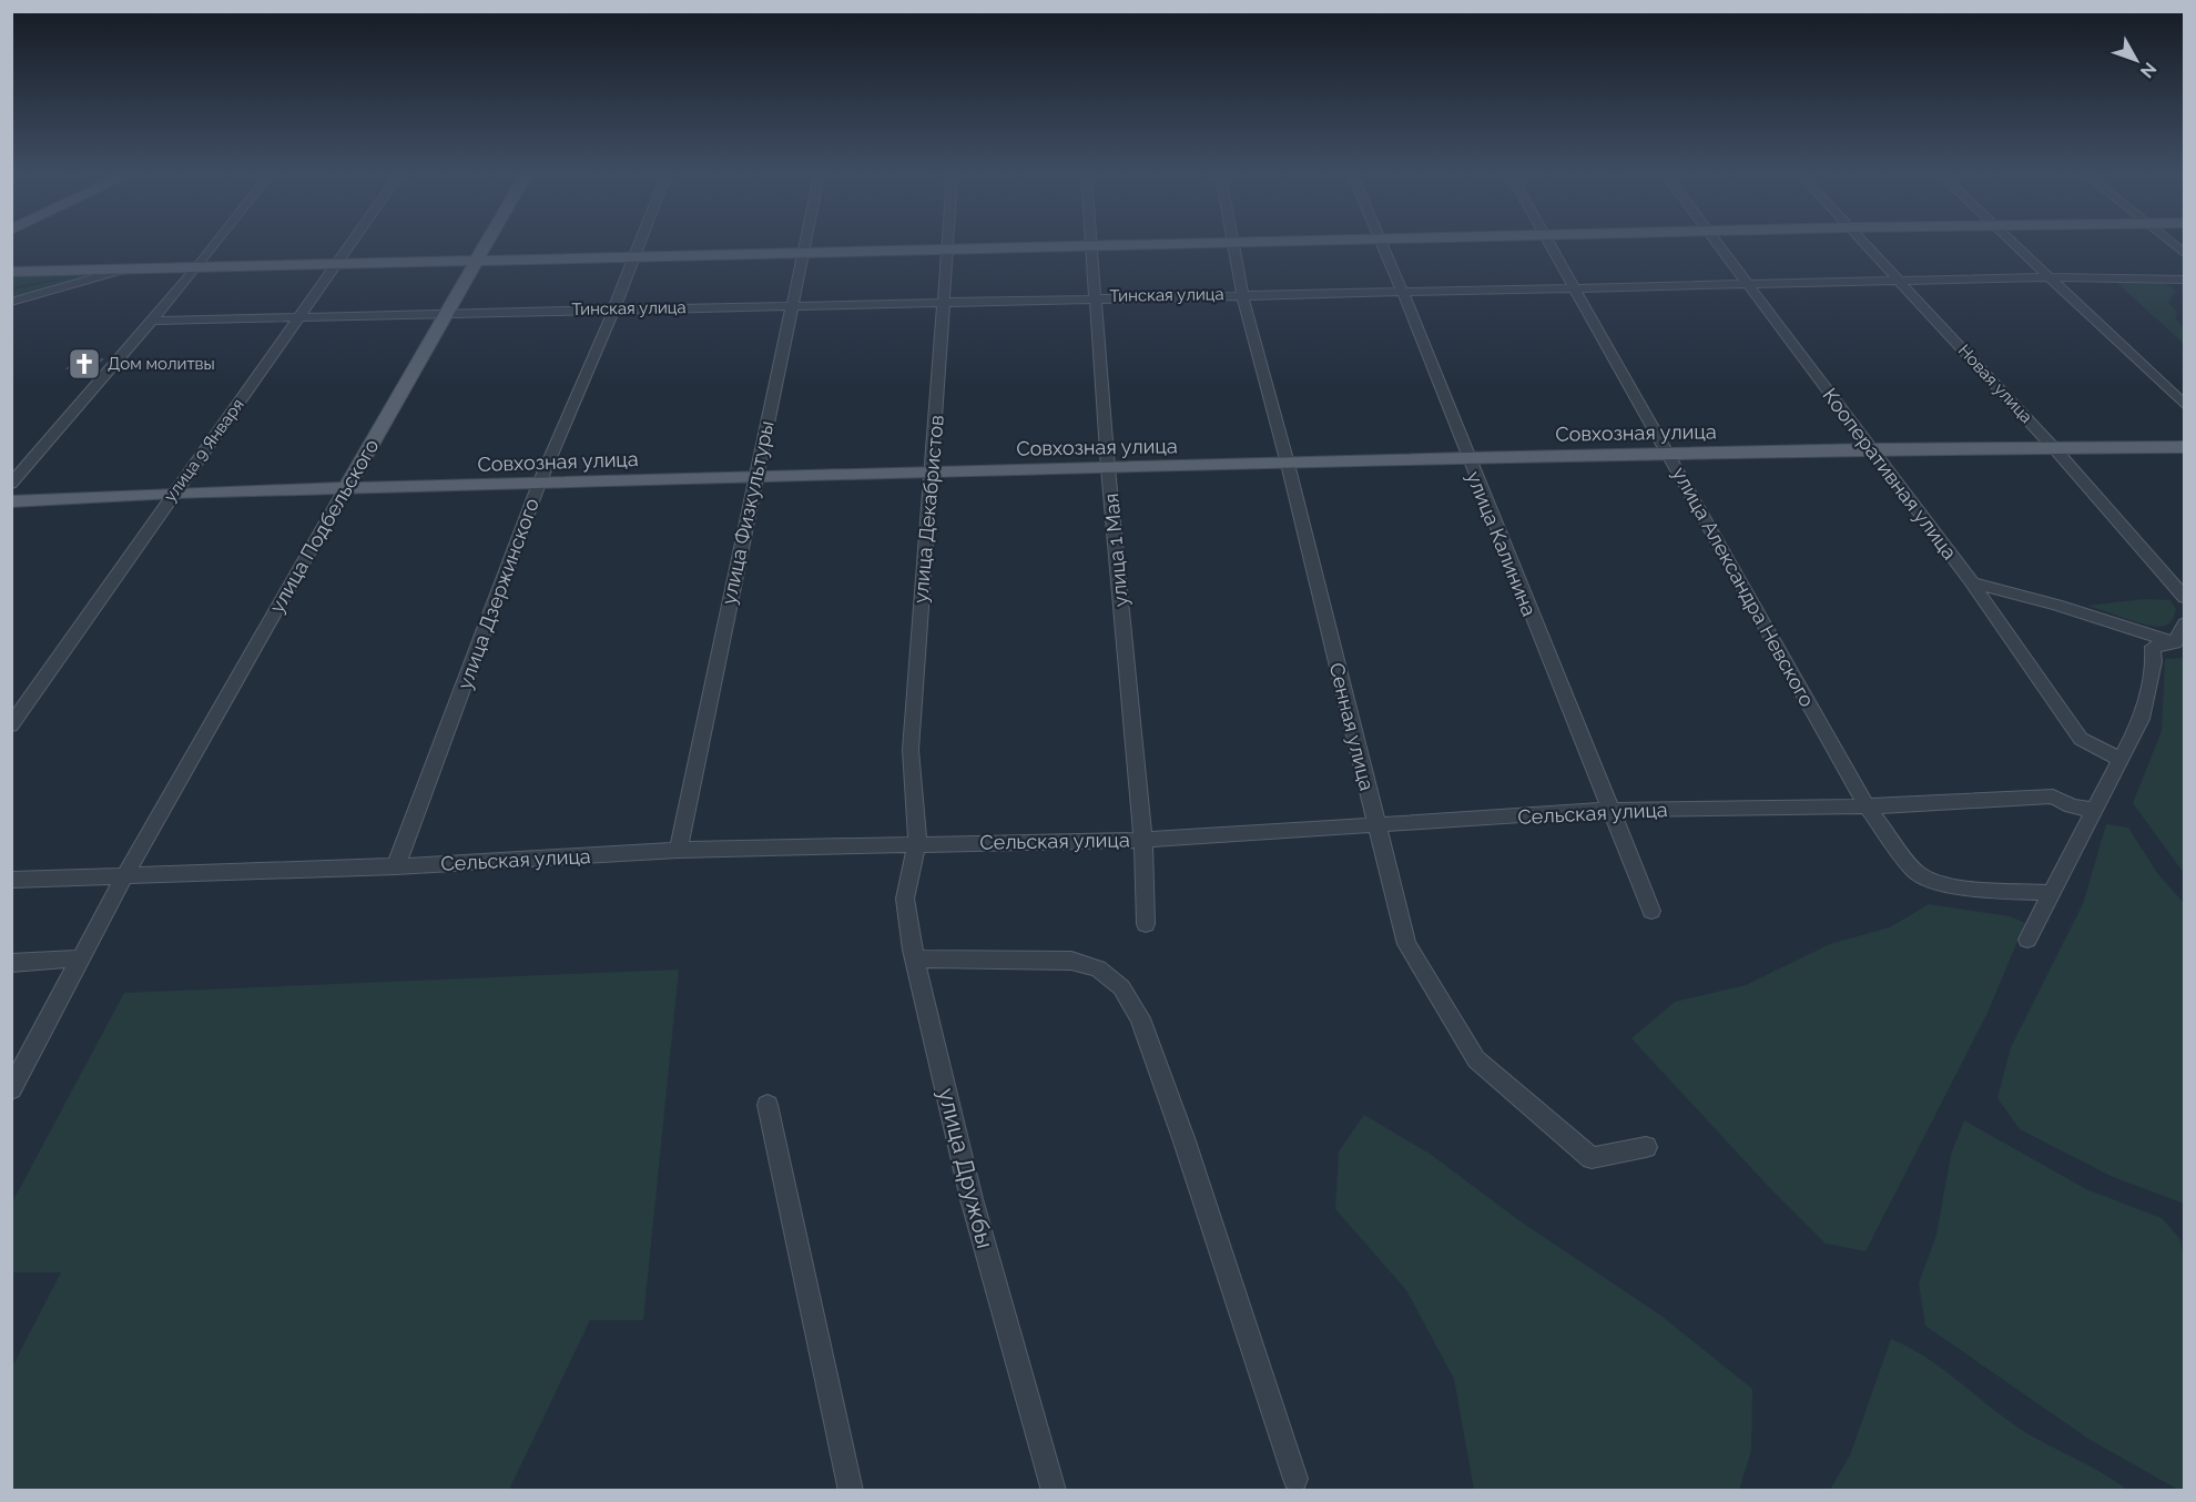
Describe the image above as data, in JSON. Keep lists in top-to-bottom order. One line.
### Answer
{"streets":{"main road":["Совхозная улица","улица Подбельского"],"street":["Тинская улица","Новая улица","улица 9 Января","Кооперативная улица","улица Декабристов","улица Физкультуры","улица Калинина","улица 1 Мая","улица Александра Невского","улица Дзержинского","Сенная улица","Сельская улица","улица Дружбы"]},"crossings":[["Тинская улица","Новая улица"],["Тинская улица","улица 9 Января"],["Тинская улица","Кооперативная улица"],["Тинская улица","улица Декабристов"],["Тинская улица","улица Физкультуры"],["Тинская улица","улица Подбельского"],["Тинская улица","улица Калинина"],["Тинская улица","улица 1 Мая"],["Тинская улица","улица Александра Невского"],["Тинская улица","улица Дзержинского"],["Тинская улица","Сенная улица"],["Новая улица","Совхозная улица"],["Совхозная улица","улица 9 Января"],["Совхозная улица","Кооперативная улица"],["Совхозная улица","улица Декабристов"],["Совхозная улица","улица Физкультуры"],["Совхозная улица","улица Подбельского"],["Совхозная улица","улица Калинина"],["Совхозная улица","улица 1 Мая"],["Совхозная улица","улица Александра Невского"],["Совхозная улица","улица Дзержинского"],["Совхозная улица","Сенная улица"],["улица Декабристов","Сельская улица"],["улица Декабристов","улица Дружбы"],["улица Физкультуры","Сельская улица"],["улица Подбельского","Сельская улица"],["улица Калинина","Сельская улица"],["улица 1 Мая","Сельская улица"],["улица Александра Невского","Сельская улица"],["улица Дзержинского","Сельская улица"],["Сенная улица","Сельская улица"],["Сельская улица","улица Дружбы"]],"places":{"church":["Дом молитвы"]},"north":"bottom right"}
